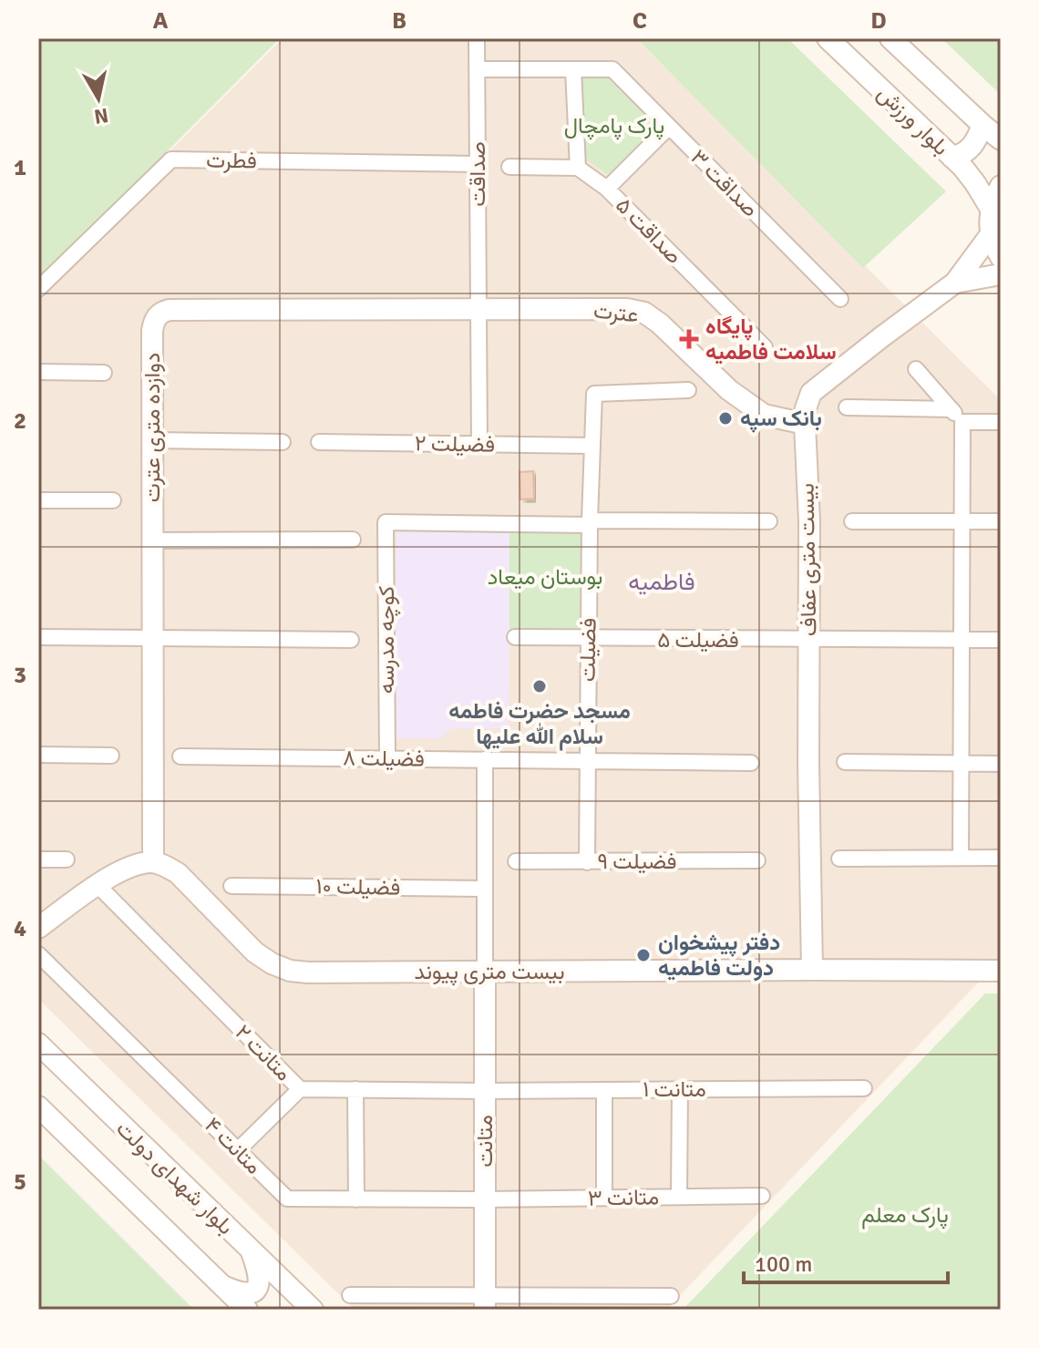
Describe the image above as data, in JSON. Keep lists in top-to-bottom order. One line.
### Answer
{"streets":{"street":["بلوار ورزش","فطرت","صداقت","صداقت ۳","صداقت ۵","عترت","دوازده متری عترت","فضیلت ۲","بیست متری عفاف","کوچه مدرسه","فضیلت ۵","فضیلت","فضیلت ۸","فضیلت ۹","فضیلت ۱۰","بیست متری پیوند","متانت ۲","متانت ۱","متانت","متانت ۴","بلوار شهدای دولت","متانت ۳"]},"crossings":[["فطرت","صداقت"],["صداقت","صداقت ۳"],["صداقت","عترت"],["صداقت","دوازده متری عترت"],["عترت","دوازده متری عترت"],["عترت","بیست متری عفاف"],["دوازده متری عترت","بیست متری پیوند"],["فضیلت ۲","فضیلت"],["بیست متری عفاف","فضیلت ۵"],["بیست متری عفاف","بیست متری پیوند"],["کوچه مدرسه","فضیلت"],["کوچه مدرسه","فضیلت ۸"],["فضیلت ۵","فضیلت"],["فضیلت","فضیلت ۸"],["فضیلت","فضیلت ۹"],["بیست متری پیوند","متانت"],["متانت ۲","متانت ۱"],["متانت ۲","متانت"],["متانت ۱","متانت"],["متانت","متانت ۴"],["متانت","متانت ۳"],["متانت ۴","متانت ۳"]],"districts":["فاطمیه"],"parks":["پارک پامچال","بوستان میعاد","پارک معلم"],"places":{"health":["پایگاه سلامت فاطمیه"],"other":["بانک سپه","مسجد حضرت فاطمه سلام الله علیها","دفتر پیشخوان دولت فاطمیه"]},"scale_bar":"100 m","north":"bottom","grid":{"columns":["A","B","C","D"],"rows":["1","2","3","4","5"]}}
